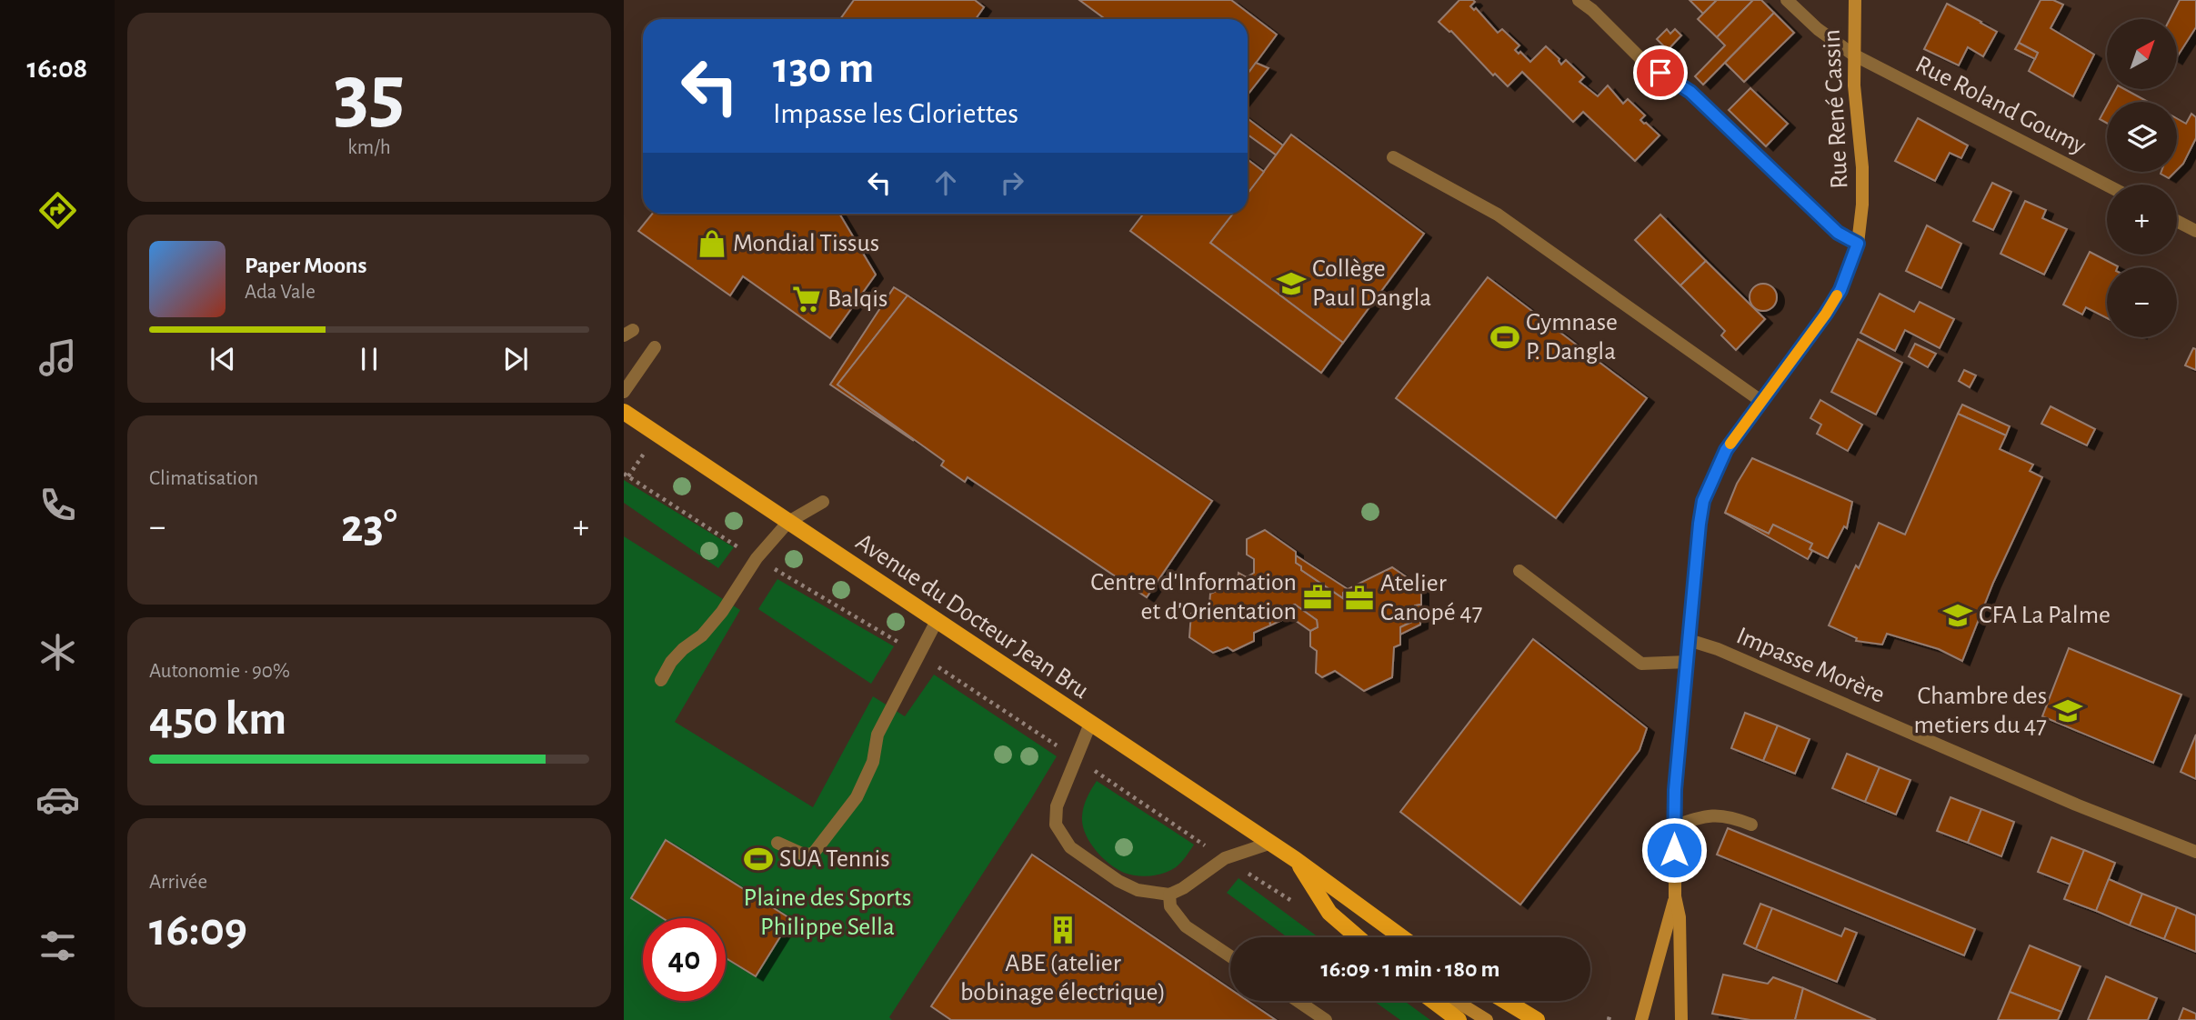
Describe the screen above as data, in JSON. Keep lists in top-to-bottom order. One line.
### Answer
{"streets":{"main road":["Avenue du Docteur Jean Bru"],"street":["Rue Roland Goumy","Rue René Cassin","Impasse Morère"]},"crossings":[["Rue Roland Goumy","Rue René Cassin"],["Rue René Cassin","Impasse Morère"]],"parks":["Plaine des Sports Philippe Sella"],"places":{"shop":["Mondial Tissus"],"school or university":["Collège Paul Dangla","CFA La Palme","Chambre des metiers du 47"],"supermarket":["Balqis"],"sports":["Gymnase P. Dangla","SUA Tennis"],"office":["Centre d'Information et d'Orientation","Atelier Canopé 47"],"building":["ABE (atelier bobinage électrique)"]},"north":"top right","page":{"tabs":"16:08","tile":[["35","km/h"],"Climatisation",["Autonomie · 90%","450 km"],["Arrivée","16:09"]],"map_buttons":["+","−"],"turn":["130 m","Impasse les Gloriettes"],"song":["Paper Moons","Ada Vale"],"heat":["−","23°","+"],"limit":"40","trip":"16:09 · 1 min · 180 m"}}
